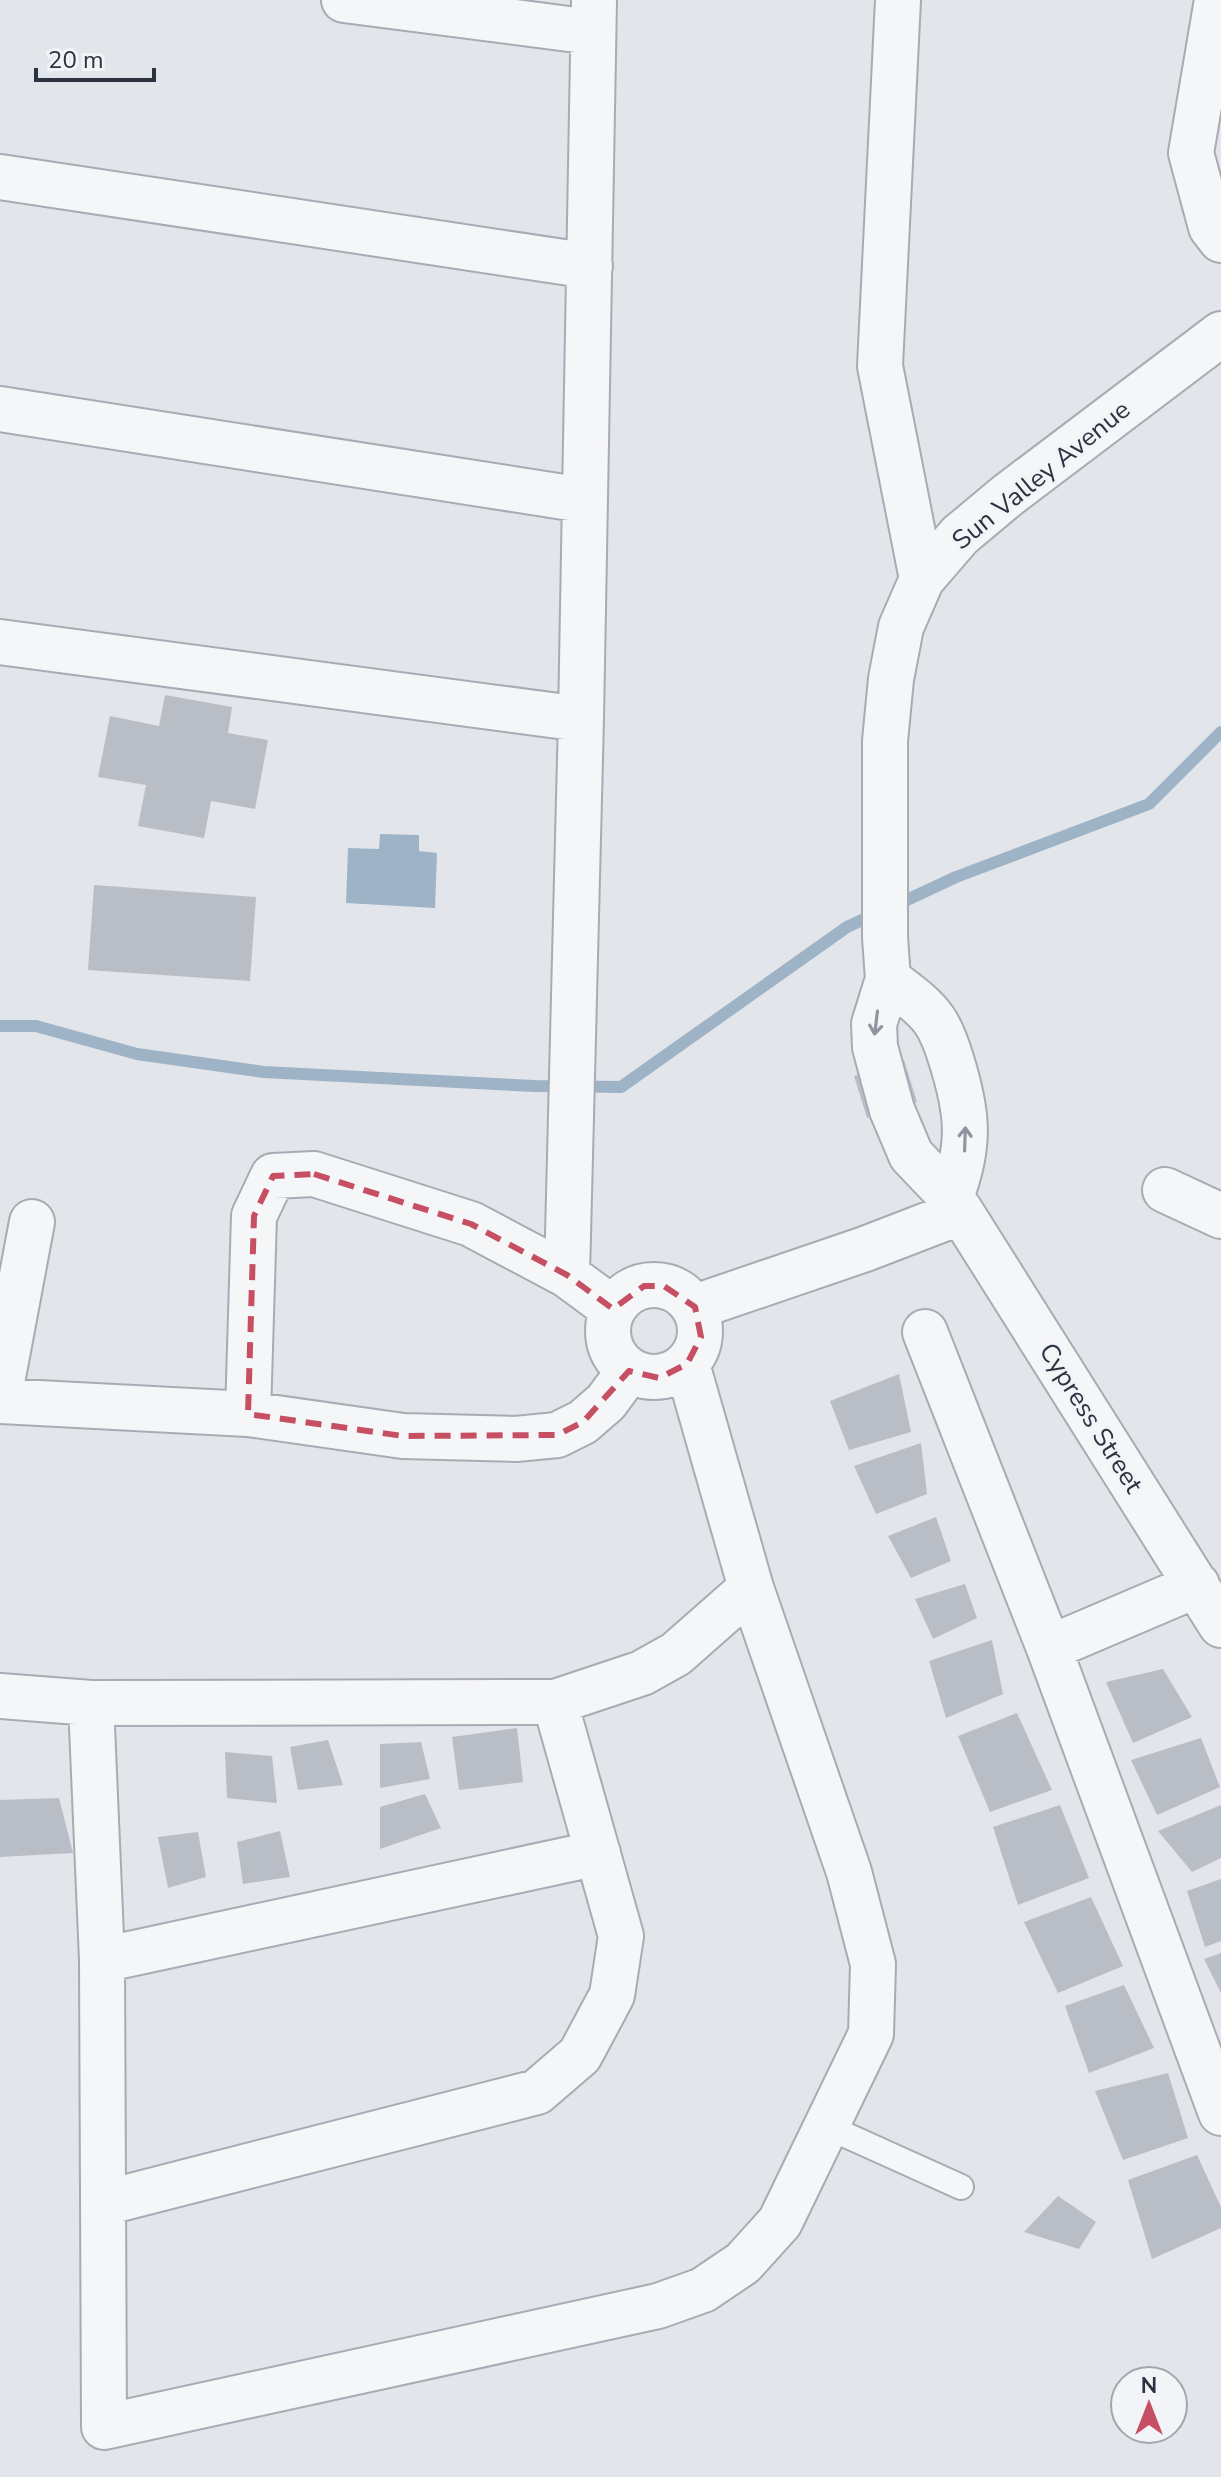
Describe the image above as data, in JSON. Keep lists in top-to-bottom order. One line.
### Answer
{"streets":{"street":["Sun Valley Avenue","Cypress Street"]},"crossings":[["Sun Valley Avenue","Cypress Street"]],"scale_bar":"20 m","north":"top"}
